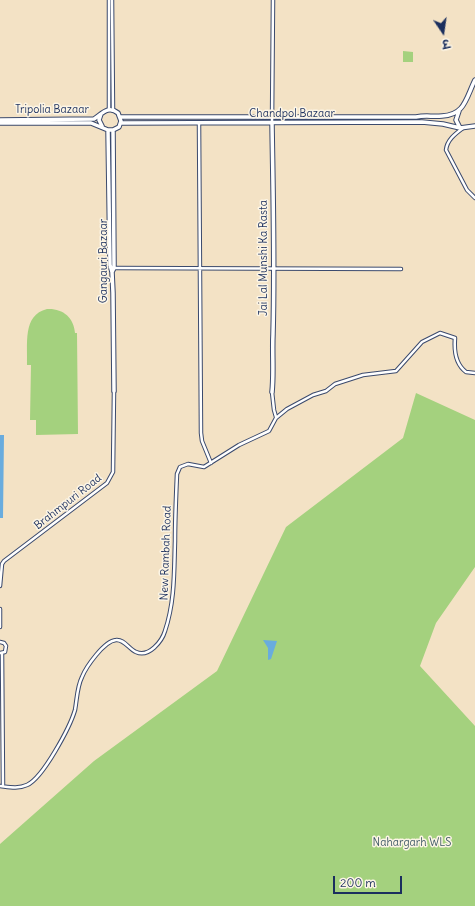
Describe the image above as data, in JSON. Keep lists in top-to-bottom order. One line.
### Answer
{"streets":{"main road":["Tripolia Bazaar","Chandpol Bazaar","Jai Lal Munshi Ka Rasta","Gangauri Bazaar"],"street":["Brahmpuri Road","New Rambah Road"]},"crossings":[["Tripolia Bazaar","Chandpol Bazaar"],["Tripolia Bazaar","Gangauri Bazaar"],["Chandpol Bazaar","Jai Lal Munshi Ka Rasta"],["Chandpol Bazaar","Gangauri Bazaar"],["Gangauri Bazaar","Brahmpuri Road"]],"parks":["Nahargarh WLS"],"scale_bar":"200 m","north":"bottom"}
